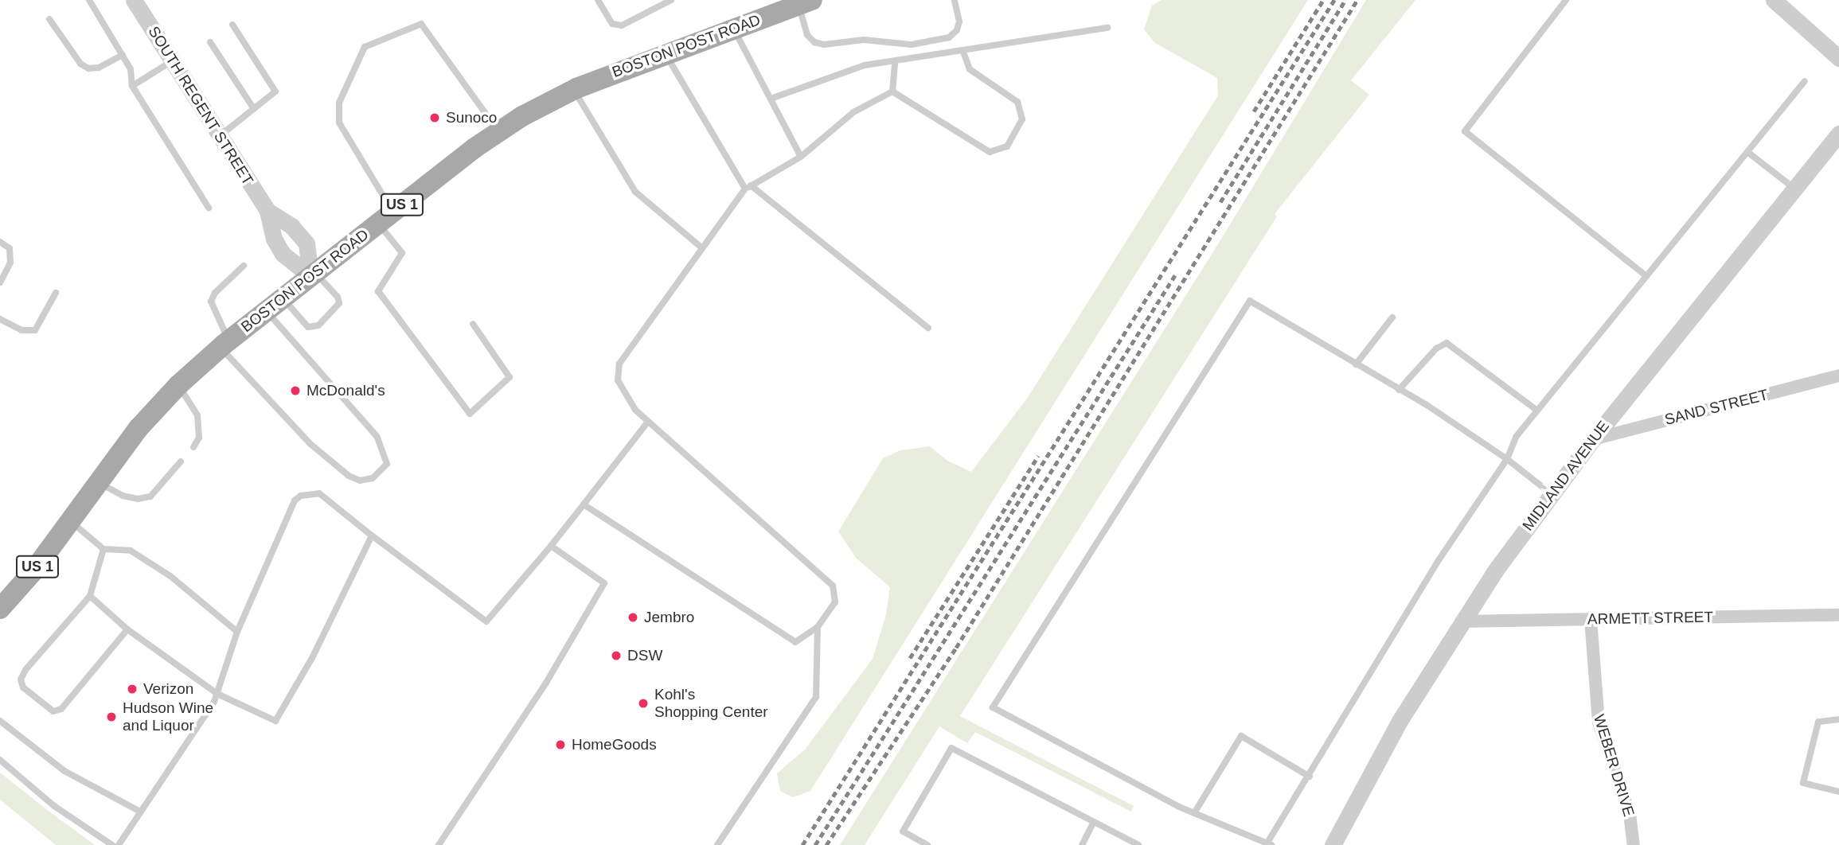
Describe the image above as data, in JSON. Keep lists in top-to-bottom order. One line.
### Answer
{"streets":{"main road":["BOSTON POST ROAD","US 1"],"street":["SOUTH REGENT STREET","SAND STREET","MIDLAND AVENUE","ARMETT STREET","WEBER DRIVE"]},"crossings":[["BOSTON POST ROAD","SOUTH REGENT STREET"],["SAND STREET","MIDLAND AVENUE"],["MIDLAND AVENUE","ARMETT STREET"],["ARMETT STREET","WEBER DRIVE"]],"places":["Sunoco","McDonald's","Jembro","DSW","Verizon","Kohl's Shopping Center","Hudson Wine and Liquor","HomeGoods"]}
